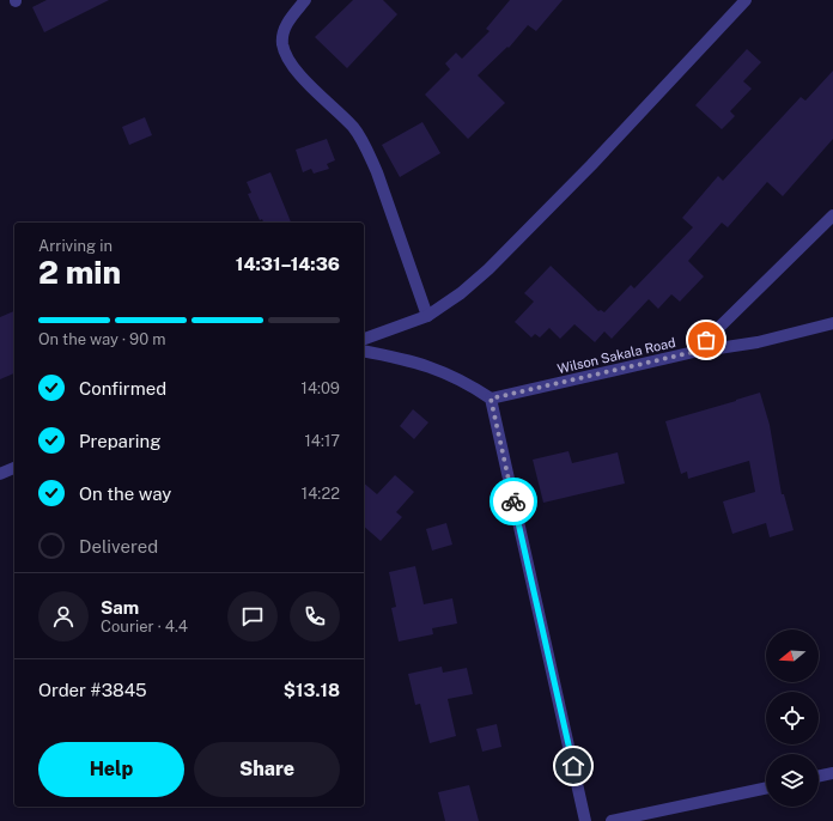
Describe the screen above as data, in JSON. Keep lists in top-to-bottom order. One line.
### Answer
{"streets":{"street":["Wilson Sakala Road"]},"north":"left","page":{"heading":["2 min","Arriving in","14:31–14:36"],"panel":["Sam","Courier · 4.4","Order #3845","$13.18"],"bar":"On the way · 90 m","list":[["Confirmed","14:09"],["Preparing","14:17"],["On the way","14:22"],"Delivered"],"buttons":["Help","Share"]}}
